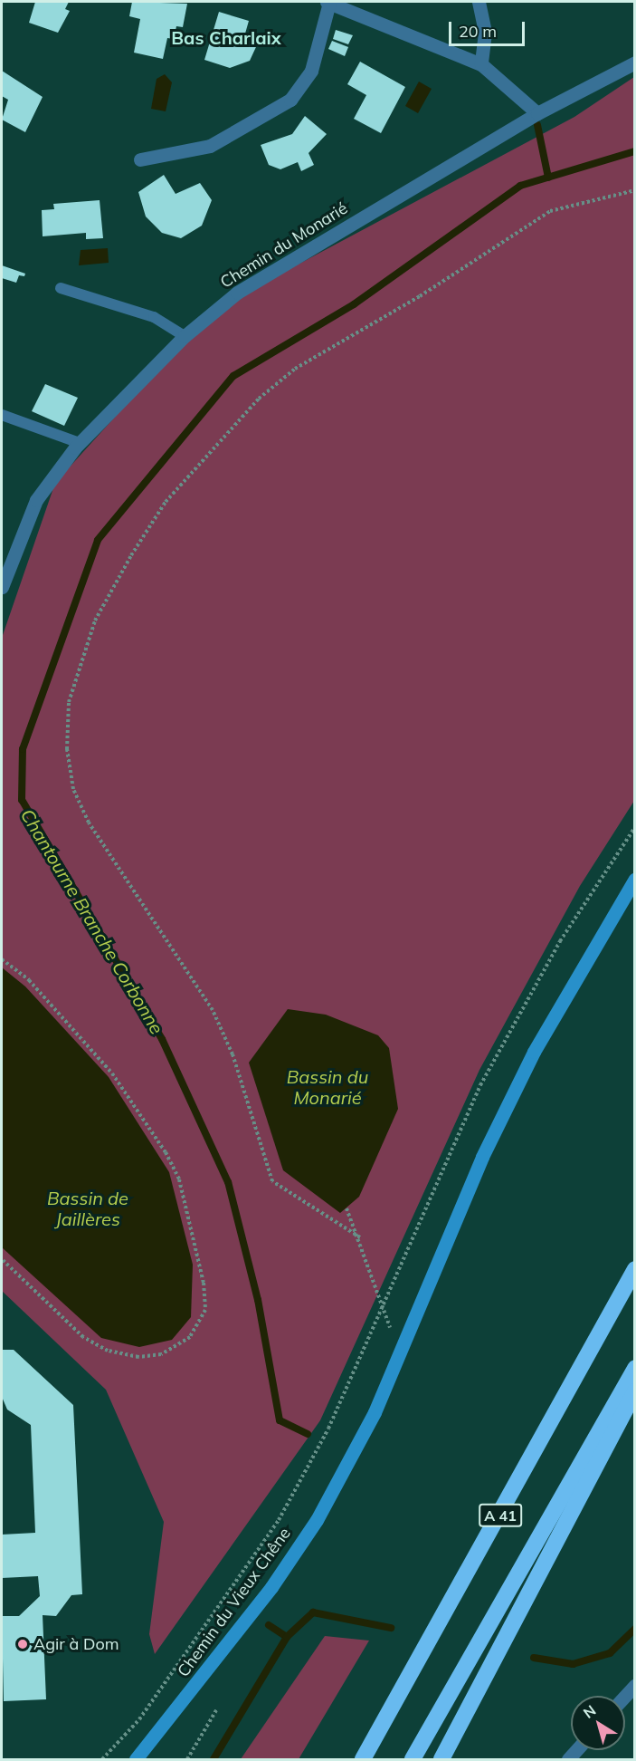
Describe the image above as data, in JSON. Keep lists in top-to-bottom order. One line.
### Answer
{"streets":{"highway":["A 41"],"main road":["Chemin du Vieux Chêne"],"street":["Chemin du Monarié"]},"districts":["Bas Charlaix"],"water":["Chantourne Branche Corbonne","Bassin du Monarié","Bassin de Jaillères"],"places":["Agir à Dom"],"scale_bar":"20 m","north":"top left"}
